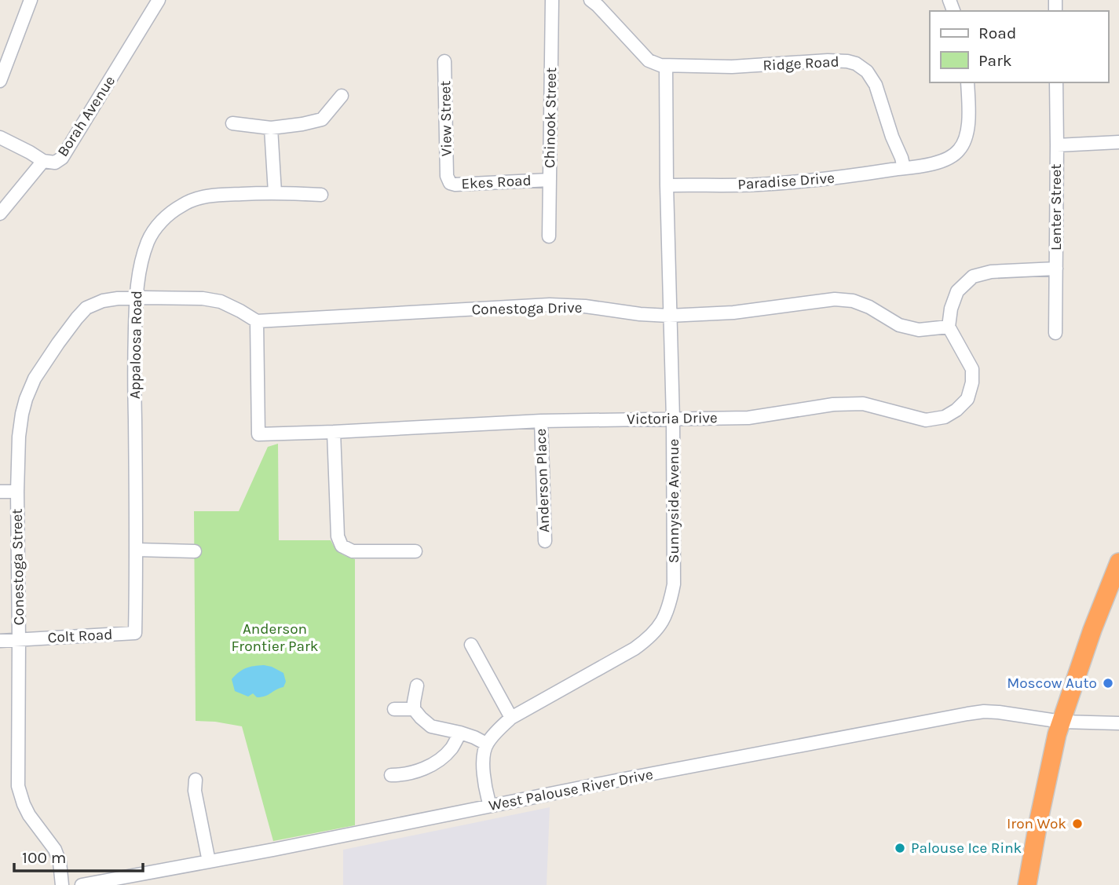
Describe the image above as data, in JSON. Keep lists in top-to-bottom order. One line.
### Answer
{"streets":{"street":["Ridge Road","Borah Avenue","Chinook Street","View Street","Paradise Drive","Ekes Road","Lenter Street","Conestoga Drive","Appaloosa Road","Victoria Drive","Anderson Place","Sunnyside Avenue","Conestoga Street","Colt Road","West Palouse River Drive"]},"crossings":[["Ridge Road","Paradise Drive"],["Ridge Road","Sunnyside Avenue"],["Chinook Street","Ekes Road"],["View Street","Ekes Road"],["Paradise Drive","Sunnyside Avenue"],["Conestoga Drive","Victoria Drive"],["Conestoga Drive","Sunnyside Avenue"],["Appaloosa Road","Conestoga Street"],["Appaloosa Road","Colt Road"],["Victoria Drive","Anderson Place"],["Victoria Drive","Sunnyside Avenue"],["Conestoga Street","Colt Road"]],"parks":["Anderson Frontier Park"],"places":["Moscow Auto","Iron Wok","Palouse Ice Rink"],"legend":["Road","Park"],"scale_bar":"100 m"}
